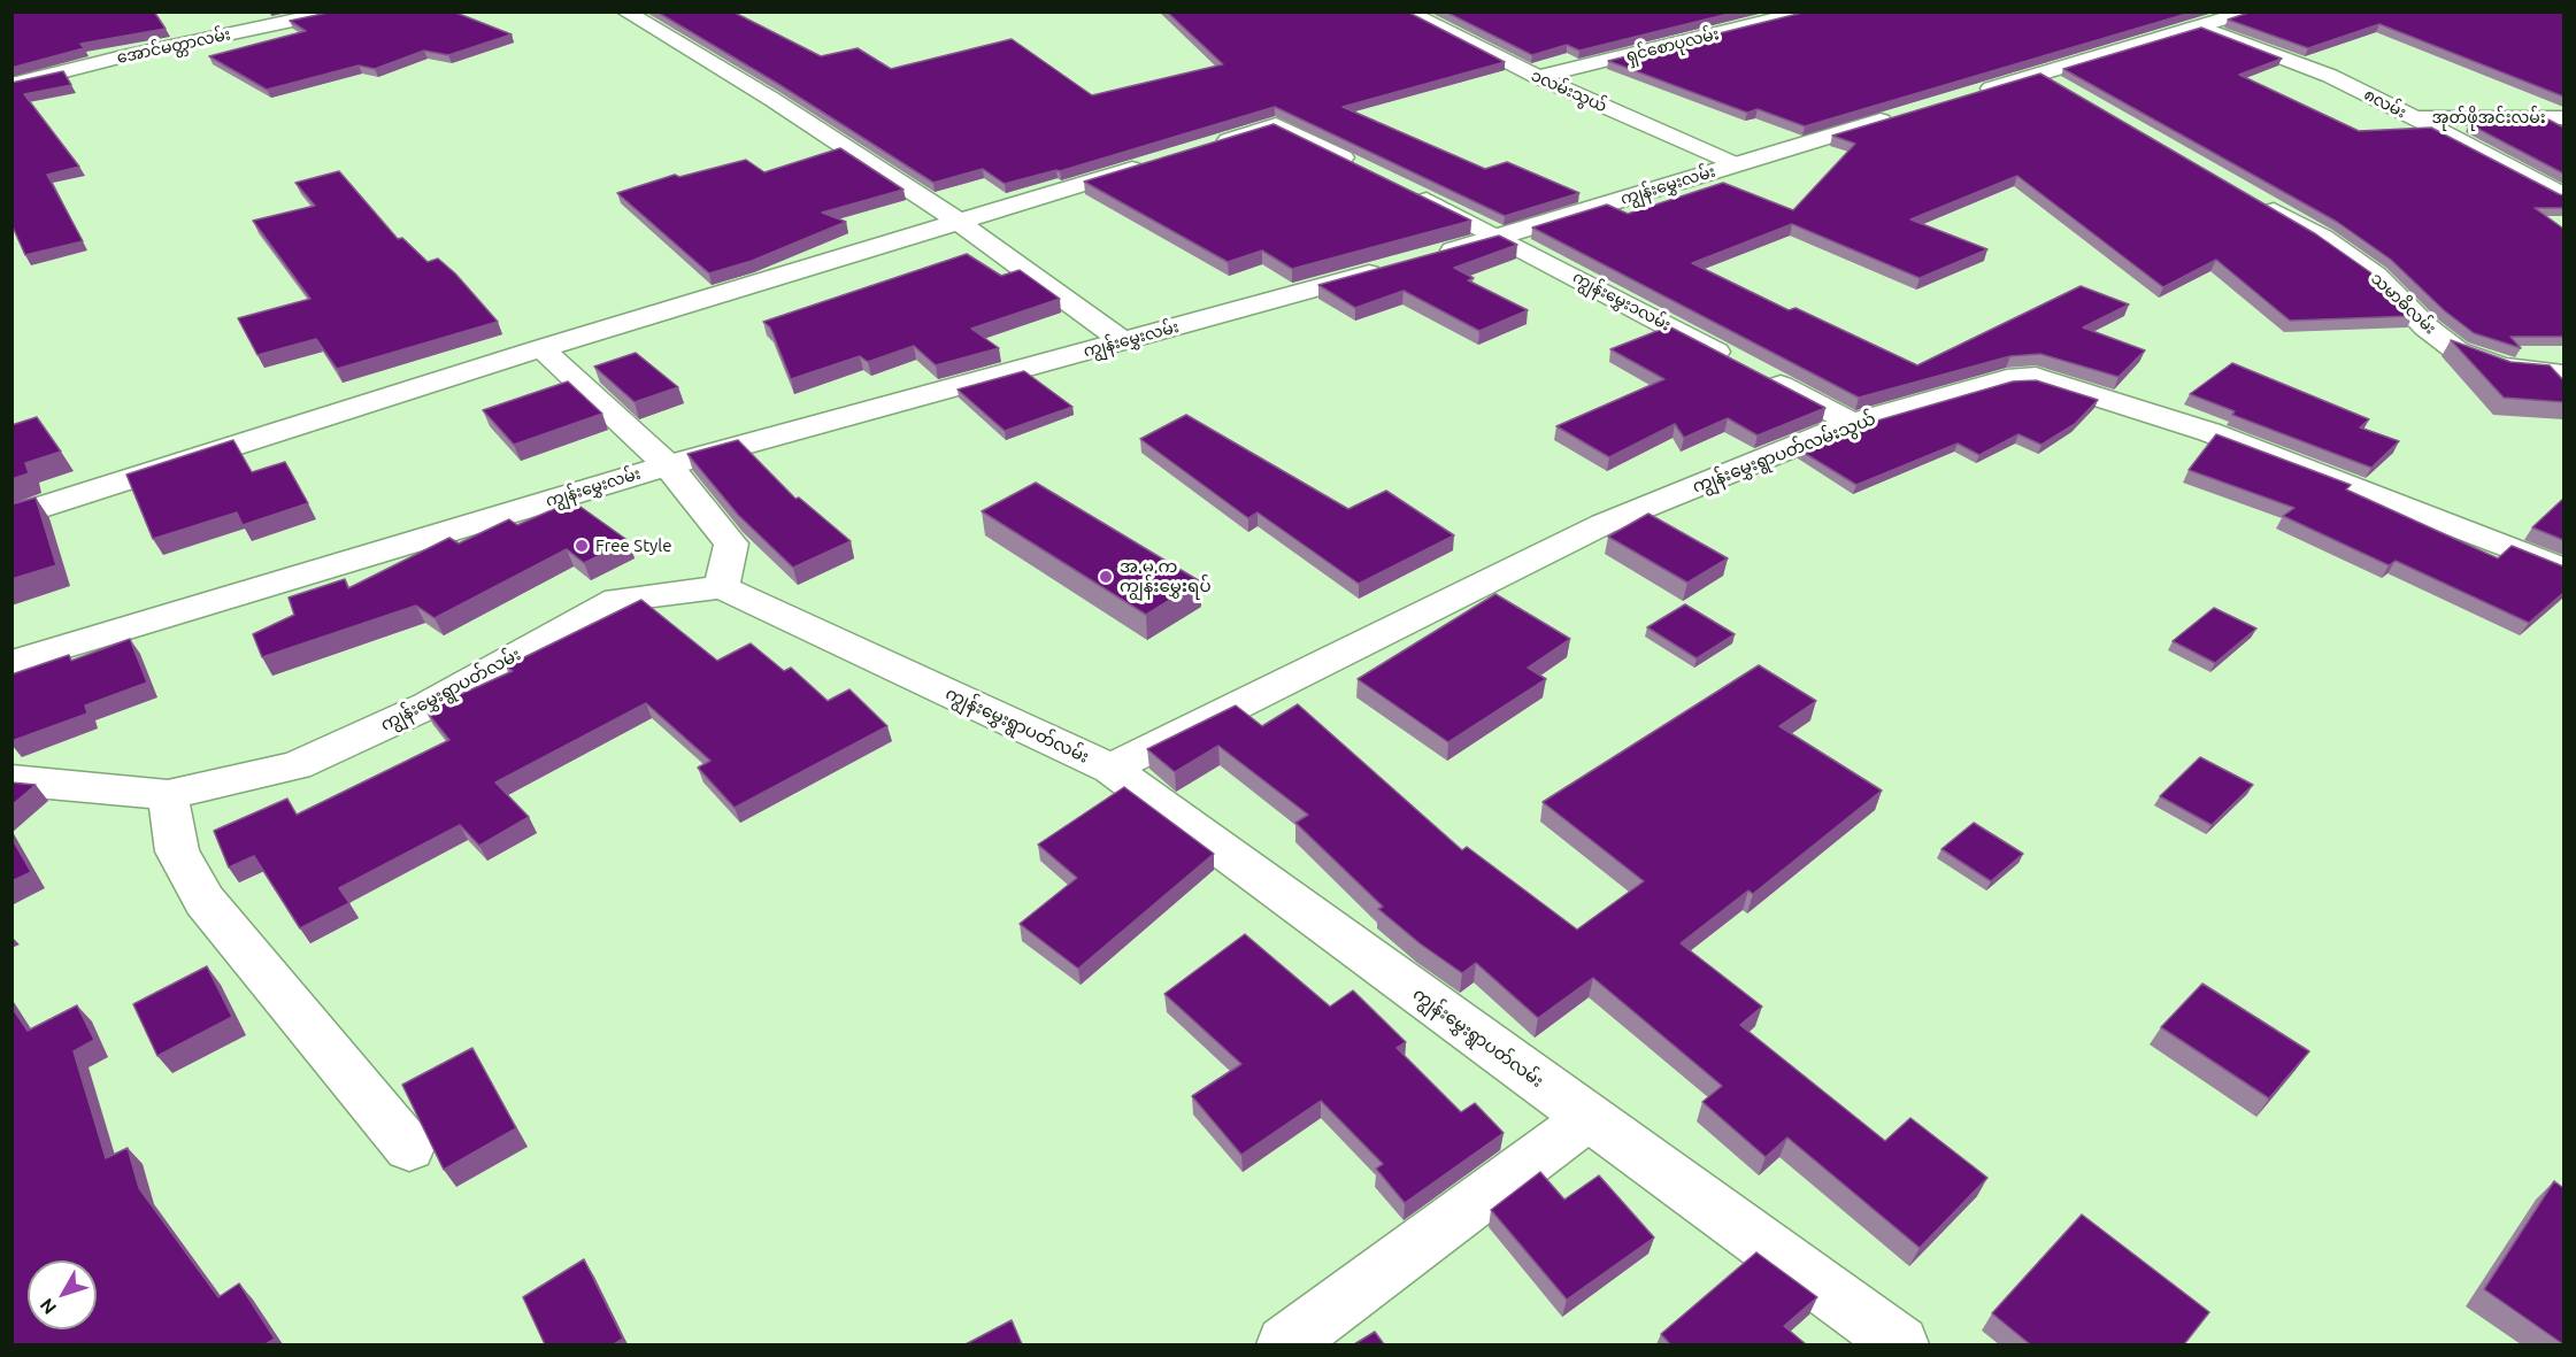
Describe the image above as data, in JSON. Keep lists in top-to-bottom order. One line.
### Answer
{"streets":{"street":["ရှင်စောပုလမ်း","အောင်မတ္တာလမ်း","၁လမ်းသွယ်","၈လမ်း","အုတ်ဖိုအင်းလမ်း","ကျွန်းမွှေးလမ်း","ကျွန်းမွှေး၁လမ်း","သမာဓိလမ်း","ကျွန်းမွှေးရွာပတ်လမ်းသွယ်","ကျွန်းမွှေးရွာပတ်လမ်း"]},"crossings":[["ရှင်စောပုလမ်း","၁လမ်းသွယ်"],["၁လမ်းသွယ်","ကျွန်းမွှေးလမ်း"],["၈လမ်း","အုတ်ဖိုအင်းလမ်း"],["ကျွန်းမွှေးလမ်း","ကျွန်းမွှေး၁လမ်း"],["ကျွန်းမွှေး၁လမ်း","ကျွန်းမွှေးရွာပတ်လမ်းသွယ်"],["ကျွန်းမွှေးရွာပတ်လမ်းသွယ်","ကျွန်းမွှေးရွာပတ်လမ်း"]],"places":["Free Style","အ.မ.က ကျွန်းမွှေးရပ်"],"north":"bottom left"}
